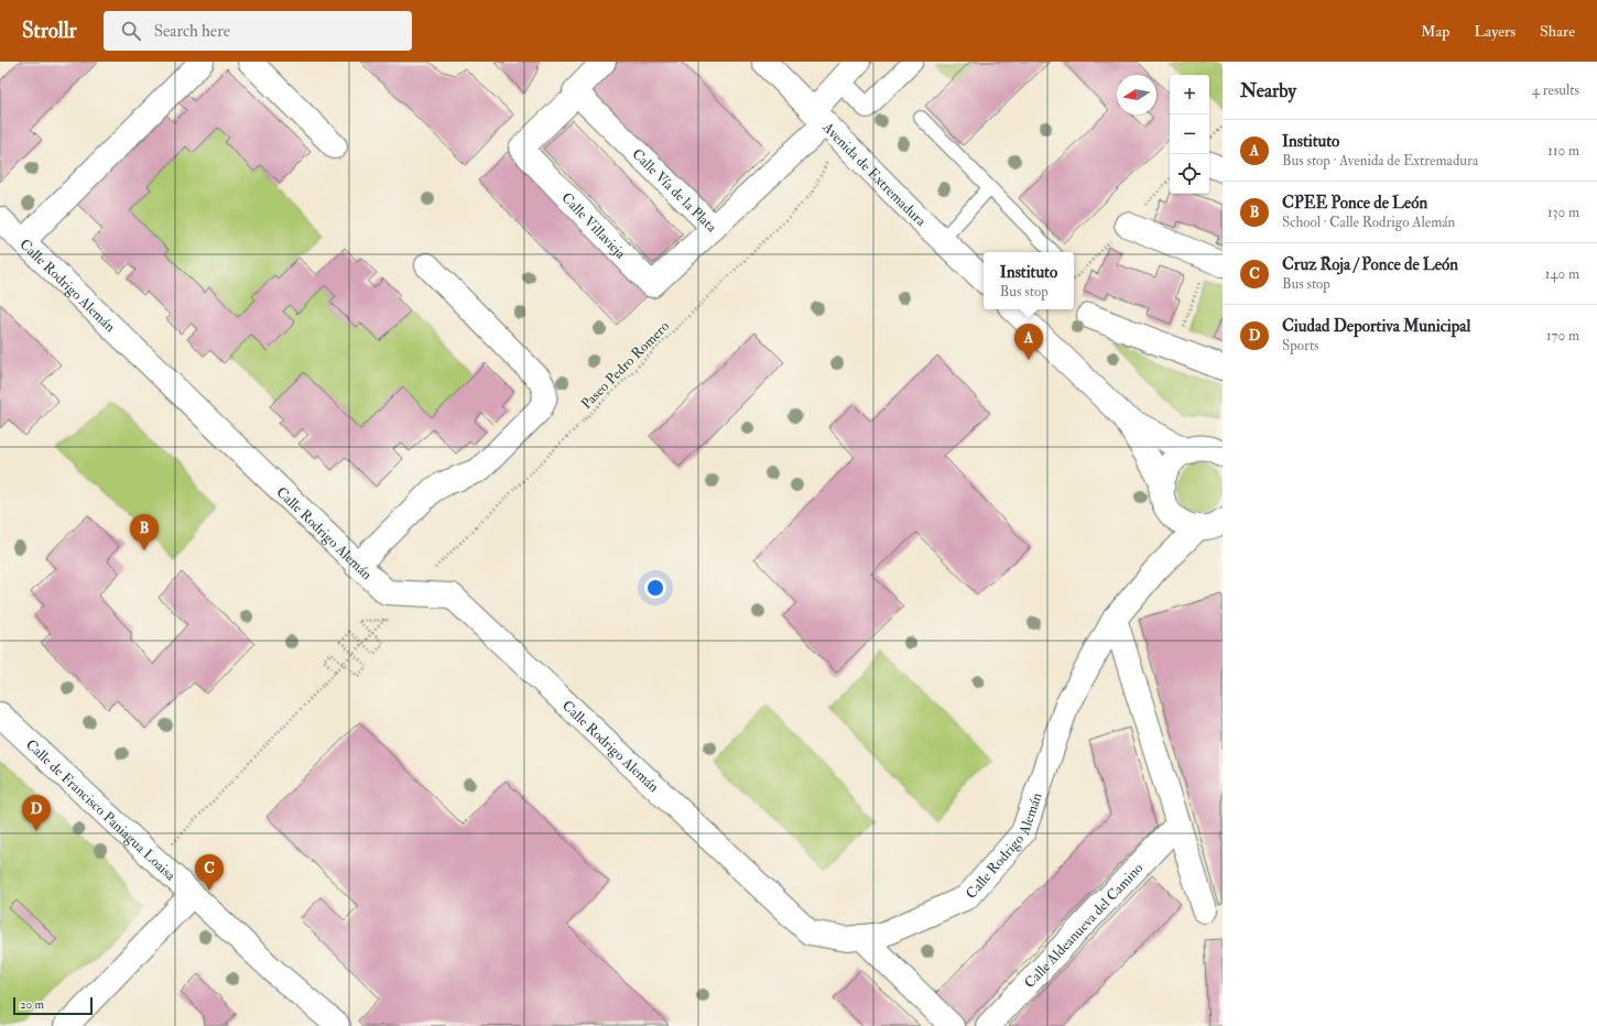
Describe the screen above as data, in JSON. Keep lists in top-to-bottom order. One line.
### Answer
{"streets":{"street":["Avenida de Extremadura","Calle Vía de la Plata","Calle Villavieja","Calle Rodrigo Alemán","Calle de Francisco Paniagua Loaisa","Calle Aldeanueva del Camino"],"path":["Paseo Pedro Romero"]},"crossings":[["Avenida de Extremadura","Calle Vía de la Plata"],["Avenida de Extremadura","Paseo Pedro Romero"],["Calle Vía de la Plata","Calle Villavieja"],["Calle Vía de la Plata","Paseo Pedro Romero"],["Calle Rodrigo Alemán","Paseo Pedro Romero"],["Paseo Pedro Romero","Calle de Francisco Paniagua Loaisa"]],"scale_bar":"20 m","north":"left","page":{"header":"Strollr","search":"Search here","nav":["Map","Layers","Share"],"heading":["Nearby","4 results"],"map_buttons":["+","−"],"list":[{"mark":"A","name":"Instituto","note":"Bus stop · Avenida de Extremadura","value":"110 m"},{"mark":"B","name":"CPEE Ponce de León","note":"School · Calle Rodrigo Alemán","value":"130 m"},{"mark":"C","name":"Cruz Roja / Ponce de León","note":"Bus stop","value":"140 m"},{"mark":"D","name":"Ciudad Deportiva Municipal","note":"Sports","value":"170 m"}],"popup":["Instituto","Bus stop"],"pins":["A","B","D","C"],"scale":"20 m"}}
